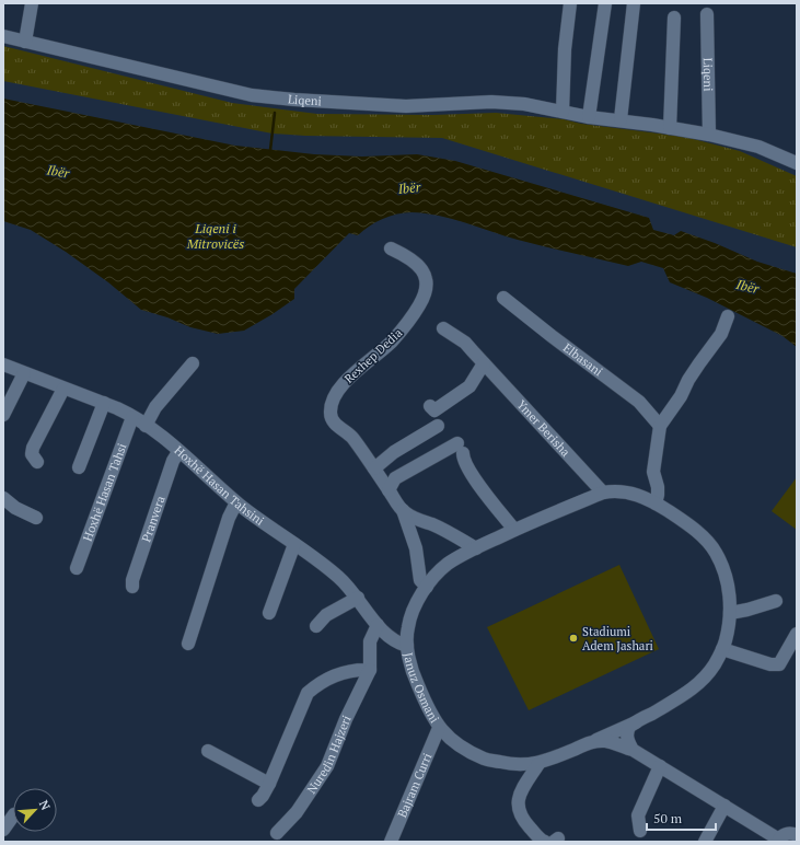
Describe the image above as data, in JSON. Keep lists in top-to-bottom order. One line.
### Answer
{"streets":{"street":["Liqeni","Rexhep Dedia","Elbasani","Ymer Berisha","Hoxhë Hasan Tahsini","Hoxhë Hasan Tahsi","Pranvera","Januz Osmani","Nuredin Hajzeri","Bajram Curri"]},"crossings":[["Rexhep Dedia","Januz Osmani"],["Ymer Berisha","Januz Osmani"],["Hoxhë Hasan Tahsini","Hoxhë Hasan Tahsi"],["Hoxhë Hasan Tahsini","Pranvera"],["Hoxhë Hasan Tahsini","Januz Osmani"],["Hoxhë Hasan Tahsini","Nuredin Hajzeri"],["Januz Osmani","Bajram Curri"]],"water":["Ibër","Liqeni i Mitrovicës"],"places":["Stadiumi Adem Jashari"],"scale_bar":"50 m","north":"top right"}
